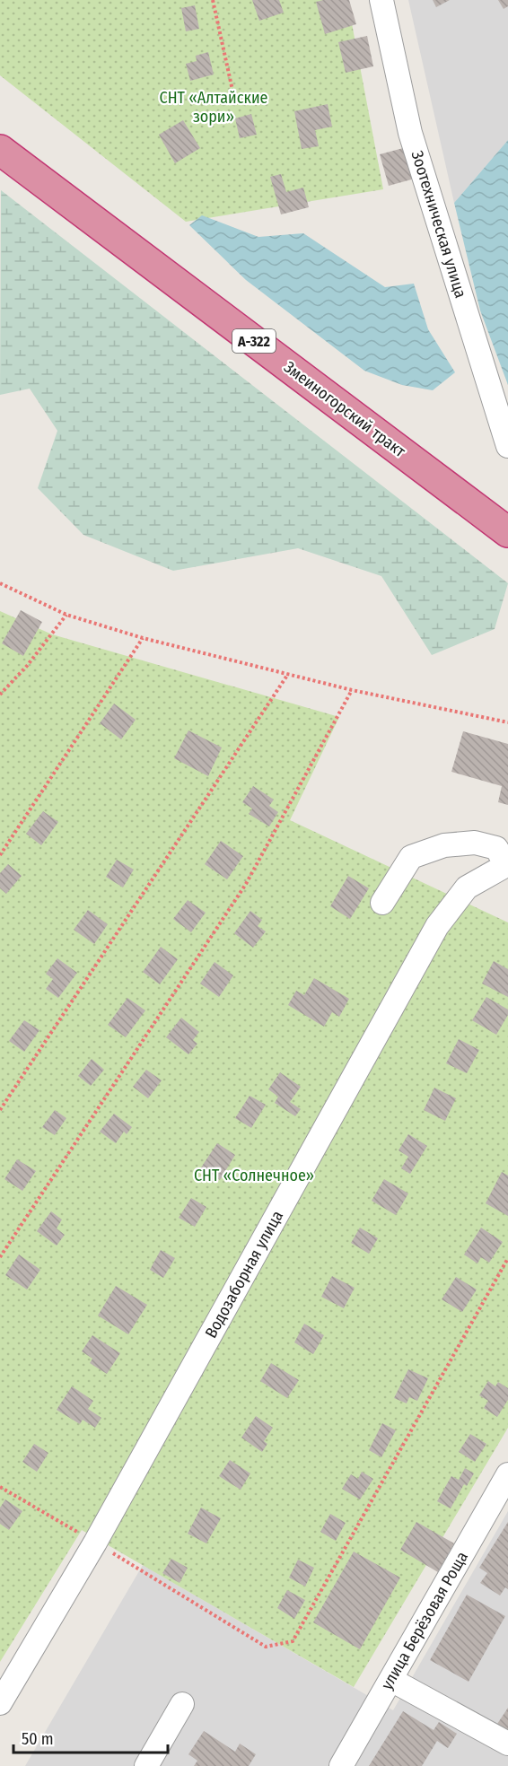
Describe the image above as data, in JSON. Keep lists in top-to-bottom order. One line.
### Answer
{"streets":{"highway":["А-322","Змеиногорский тракт"],"street":["Зоотехническая улица","Водозаборная улица","улица Берёзовая Роща"]},"parks":["СНТ «Алтайские зори»","СНТ «Солнечное»"],"scale_bar":"50 m"}
